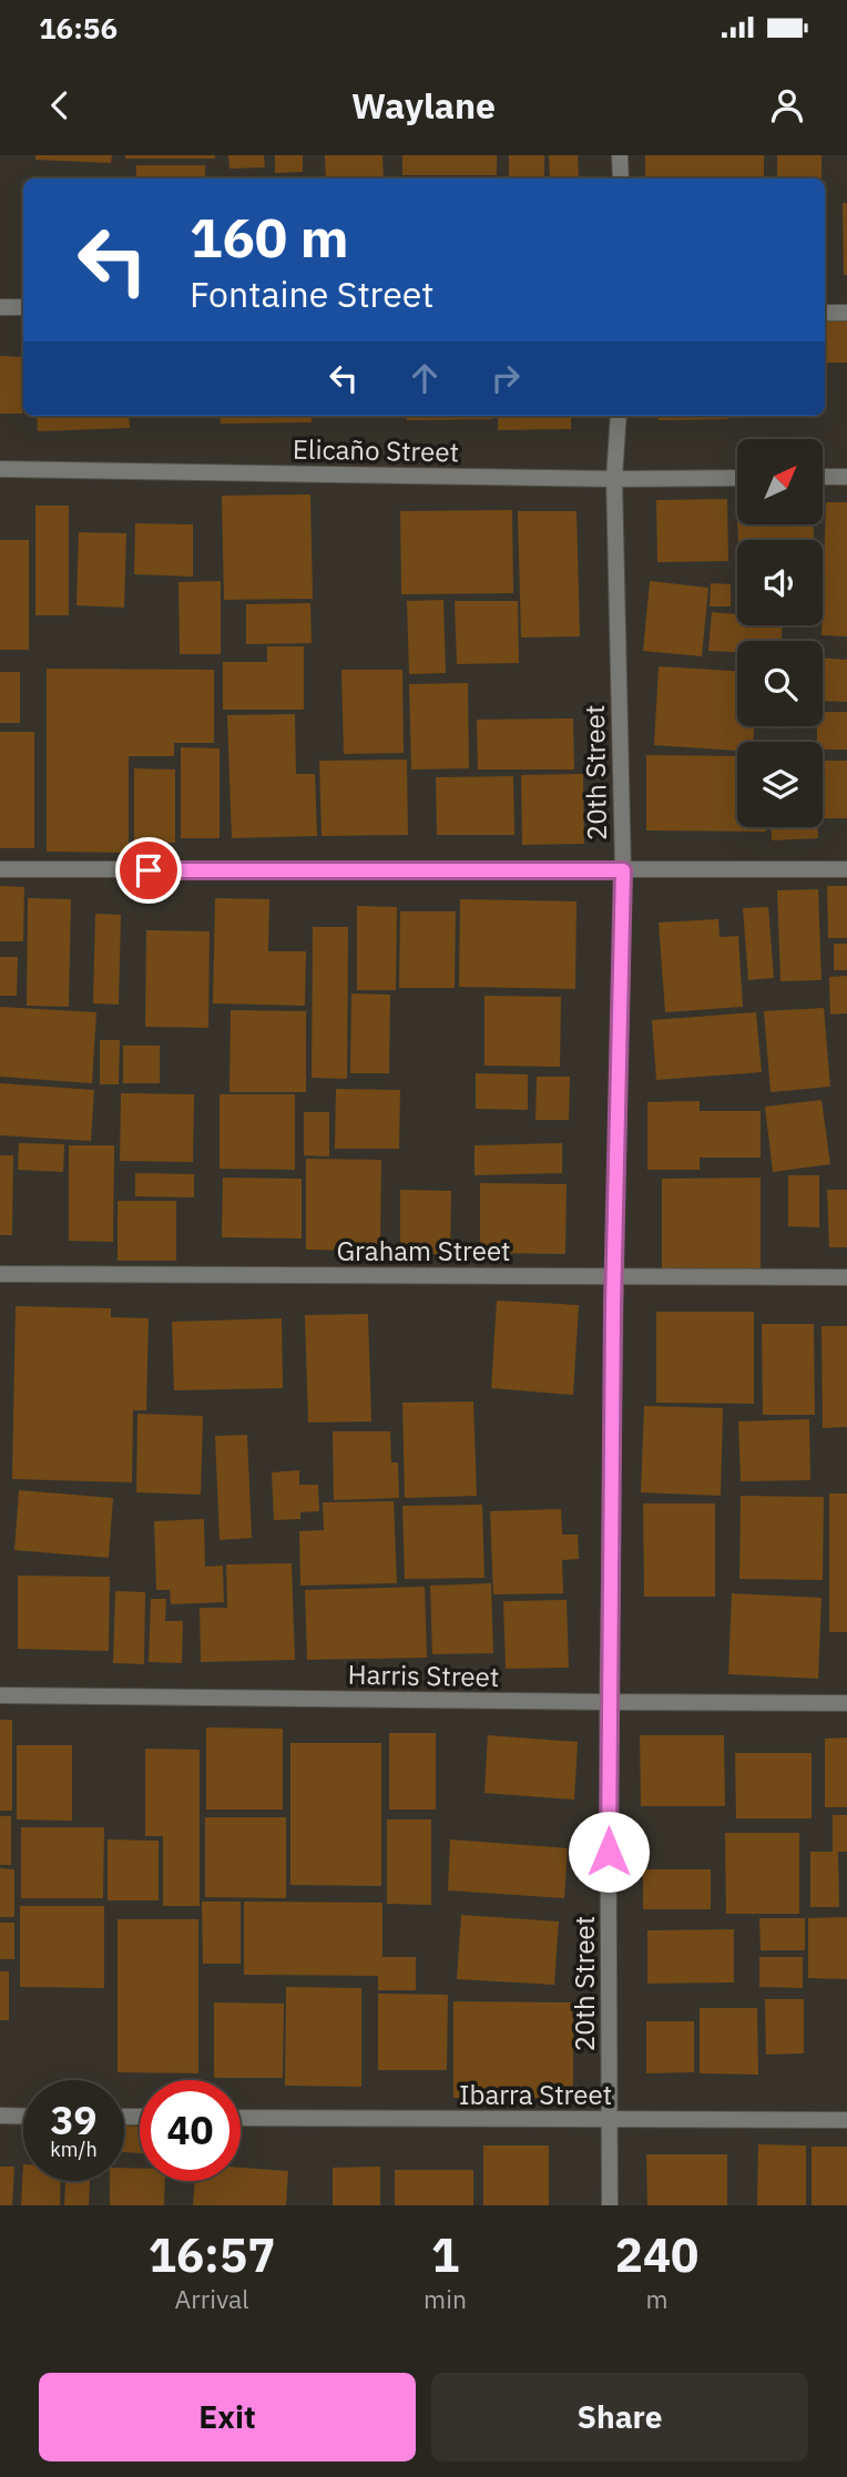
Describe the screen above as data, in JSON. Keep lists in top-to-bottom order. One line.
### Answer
{"streets":{"street":["Elicaño Street","20th Street","Graham Street","Harris Street","Ibarra Street"]},"crossings":[["Elicaño Street","20th Street"],["20th Street","Graham Street"],["20th Street","Harris Street"],["20th Street","Ibarra Street"]],"north":"top right","page":{"status":"16:56","header":"Waylane","turn":["160 m","Fontaine Street"],"speed":"39 km/h","limit":"40","eta":["16:57","Arrival","1","min","240","m"],"buttons":["Exit","Share"]}}
